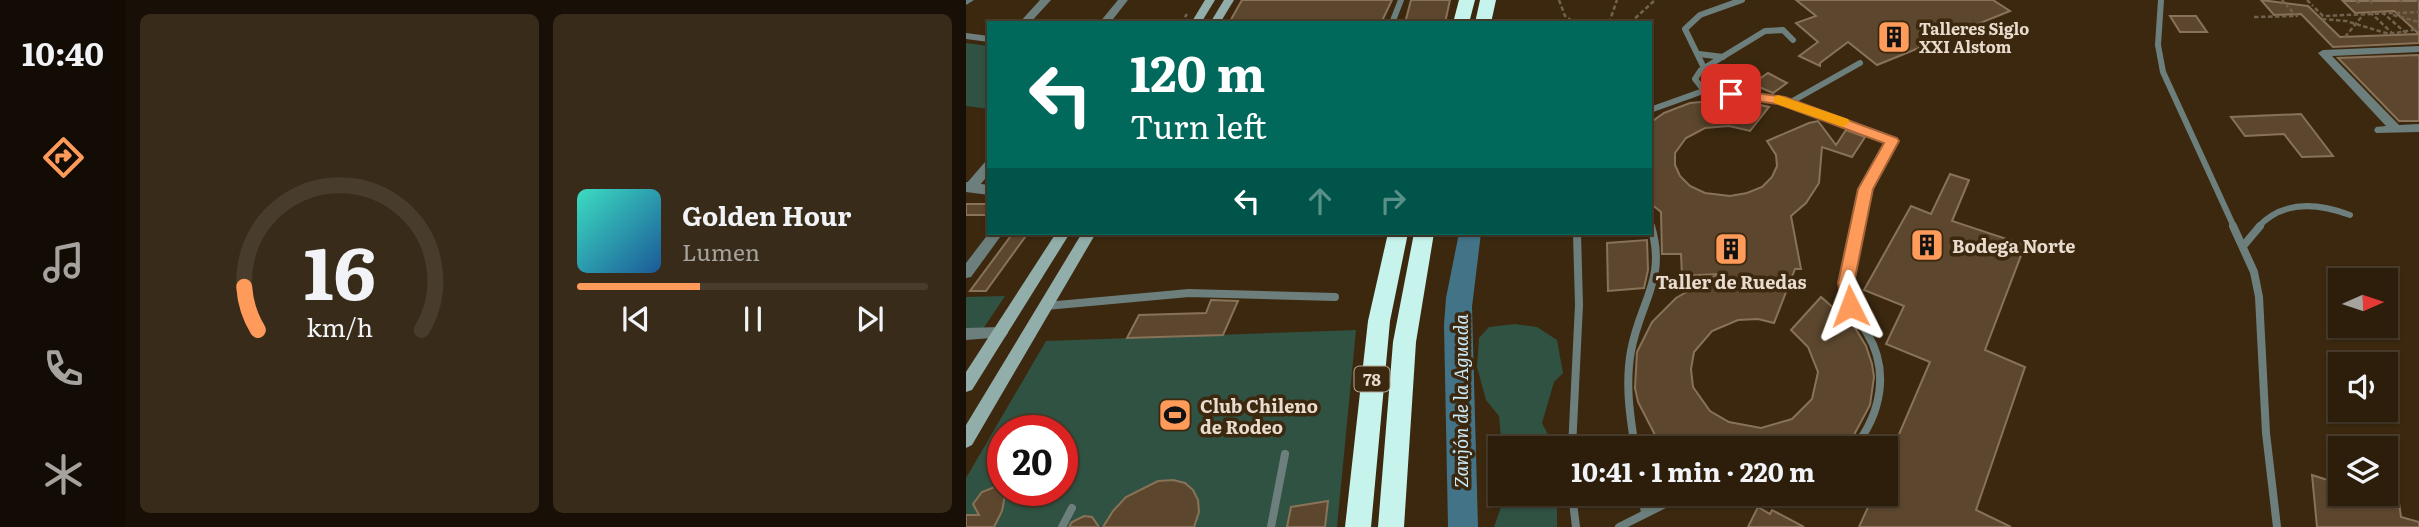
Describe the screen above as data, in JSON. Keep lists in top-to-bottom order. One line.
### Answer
{"streets":{"highway":["78"]},"water":["Zanjón de la Aguada"],"places":{"building":["Talleres Siglo XXI Alstom","Bodega Norte","Taller de Ruedas"],"sports":["Club Chileno de Rodeo"]},"north":"right","page":{"tabs":"10:40","turn":["120 m","Turn left"],"song":["Golden Hour","Lumen"],"limit":"20","trip":"10:41 · 1 min · 220 m","gauge":["16","km/h"]}}
